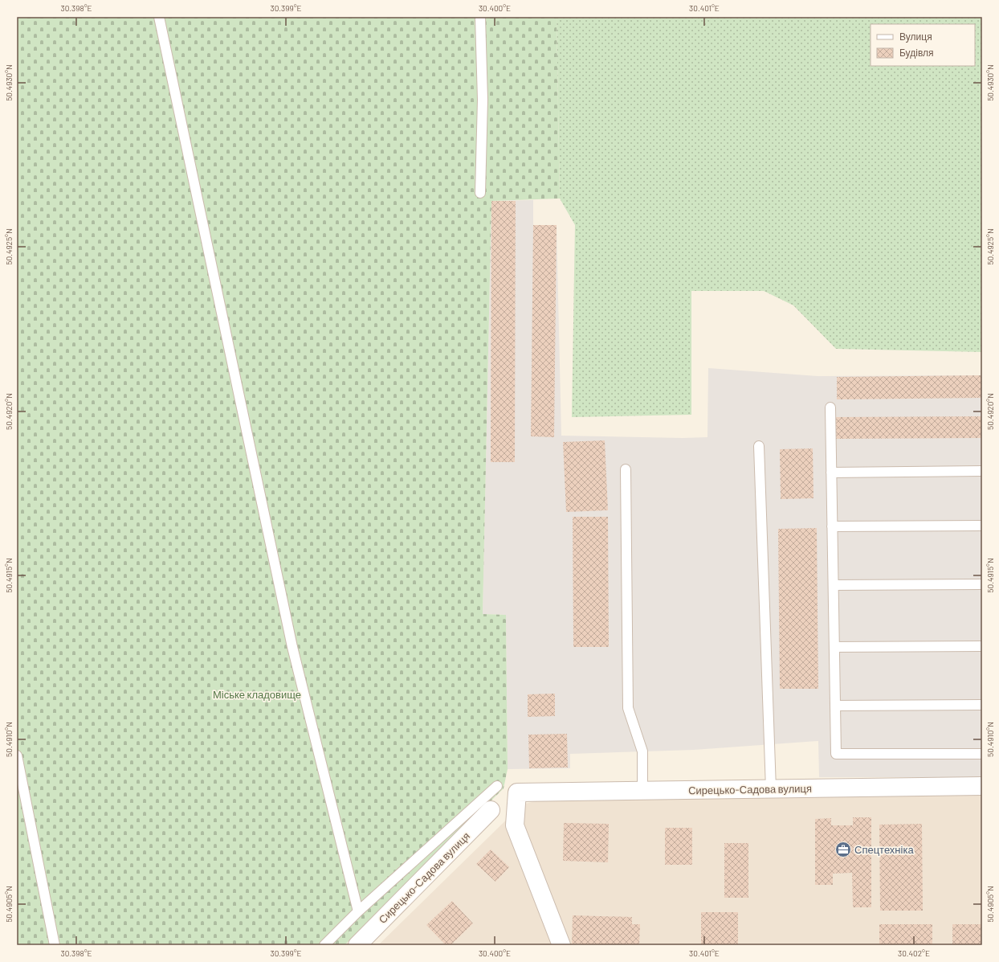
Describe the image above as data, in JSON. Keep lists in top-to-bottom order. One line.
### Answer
{"streets":{"street":["Сирецько-Садова вулиця"]},"parks":["Міське кладовище"],"places":{"office":["Спецтехніка"]},"legend":["Вулиця","Будівля"],"coordinates":["30.398°E","30.399°E","30.400°E","30.401°E","50.4930°N","50.4925°N","50.4920°N","50.4915°N","50.4910°N","50.4905°N","30.402°E"]}
